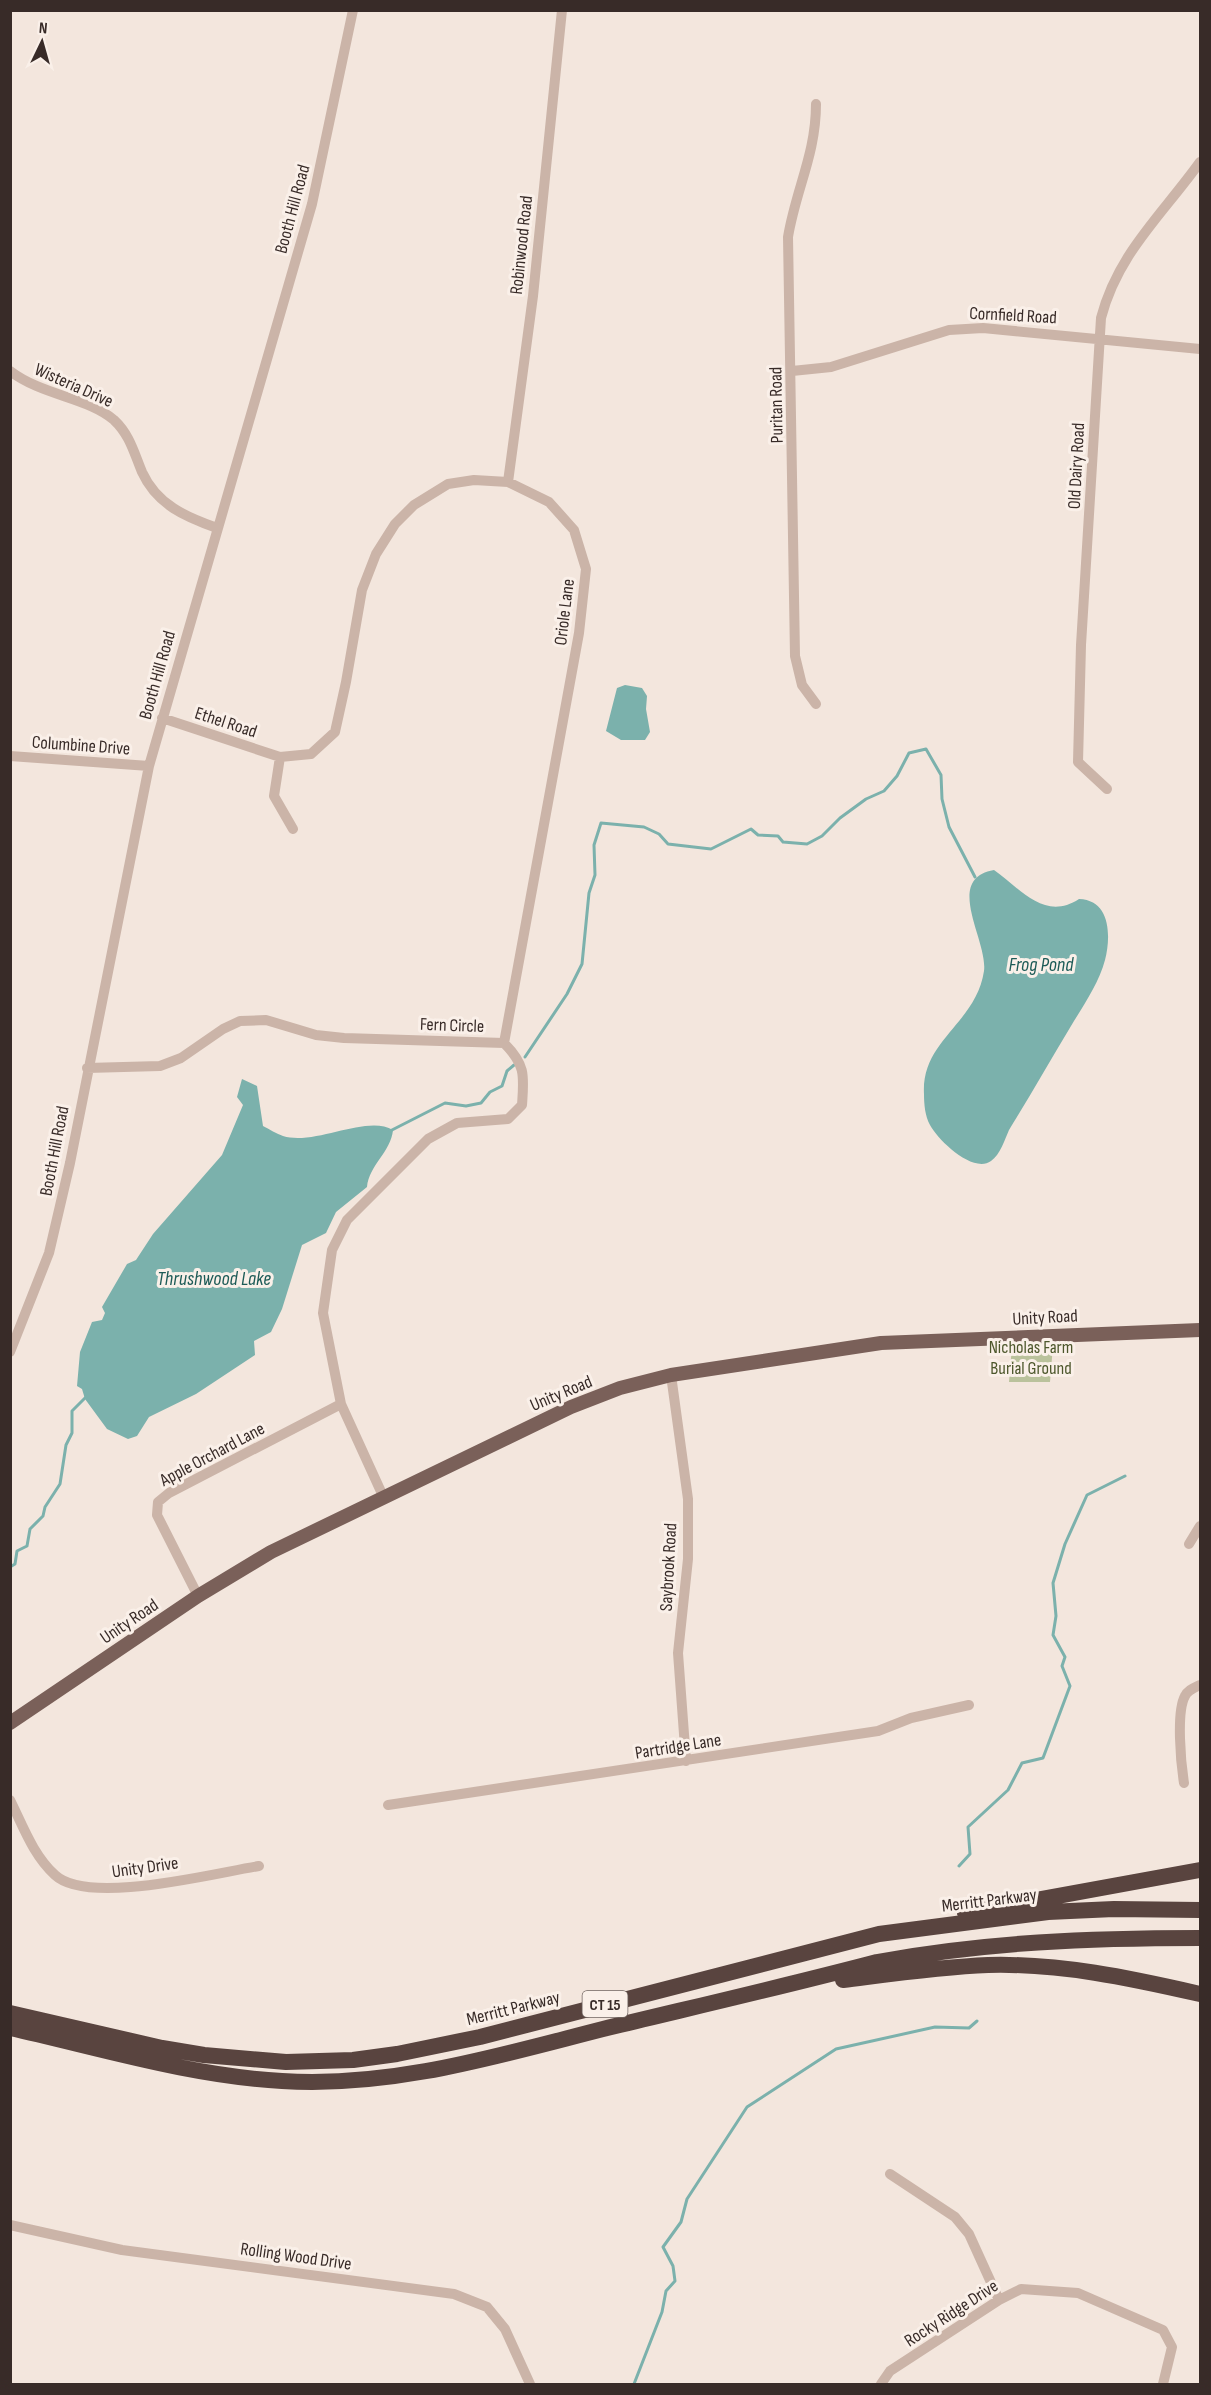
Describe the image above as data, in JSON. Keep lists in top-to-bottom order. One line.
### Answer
{"streets":{"highway":["Merritt Parkway","CT 15"],"main road":["Unity Road"],"street":["Booth Hill Road","Robinwood Road","Cornfield Road","Wisteria Drive","Puritan Road","Old Dairy Road","Oriole Lane","Ethel Road","Columbine Drive","Fern Circle","Apple Orchard Lane","Saybrook Road","Partridge Lane","Unity Drive","Rolling Wood Drive","Rocky Ridge Drive"]},"crossings":[["Booth Hill Road","Wisteria Drive"],["Booth Hill Road","Ethel Road"],["Booth Hill Road","Columbine Drive"],["Booth Hill Road","Fern Circle"],["Robinwood Road","Oriole Lane"],["Cornfield Road","Puritan Road"],["Cornfield Road","Old Dairy Road"],["Oriole Lane","Ethel Road"],["Oriole Lane","Fern Circle"],["Fern Circle","Unity Road"],["Fern Circle","Apple Orchard Lane"],["Unity Road","Apple Orchard Lane"],["Unity Road","Saybrook Road"],["Saybrook Road","Partridge Lane"]],"water":["Frog Pond","Thrushwood Lake"],"parks":["Nicholas Farm Burial Ground"],"north":"top"}
